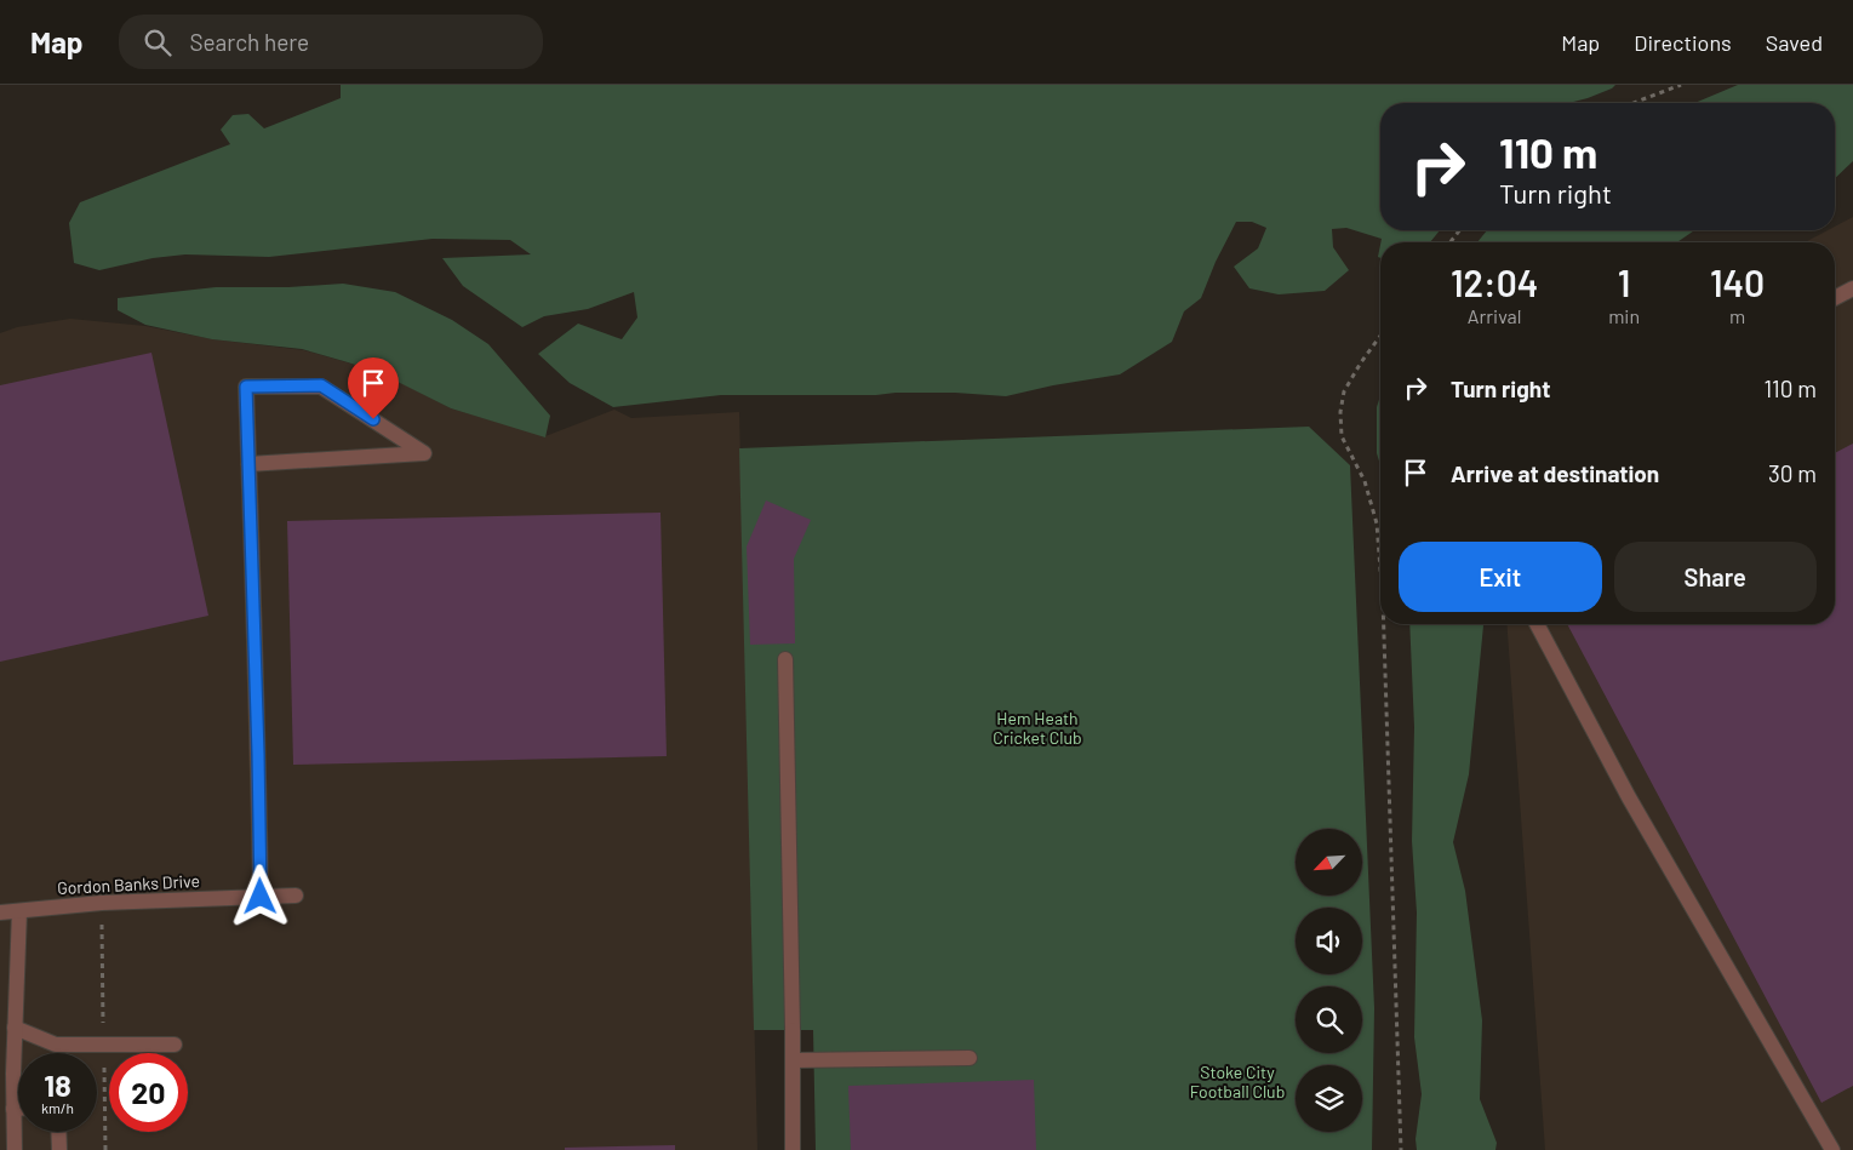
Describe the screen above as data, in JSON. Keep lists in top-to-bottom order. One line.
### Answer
{"streets":{"street":["Gordon Banks Drive"]},"parks":["Hem Heath Cricket Club","Stoke City Football Club"],"north":"bottom left","page":{"header":"Map","search":"Search here","nav":["Map","Directions","Saved"],"turn":["110 m","Turn right"],"eta":["12:04","Arrival","1","min","140","m"],"list":[{"name":"Turn right","value":"110 m"},{"name":"Arrive at destination","value":"30 m"}],"buttons":["Exit","Share"],"speed":"18 km/h","limit":"20"}}
